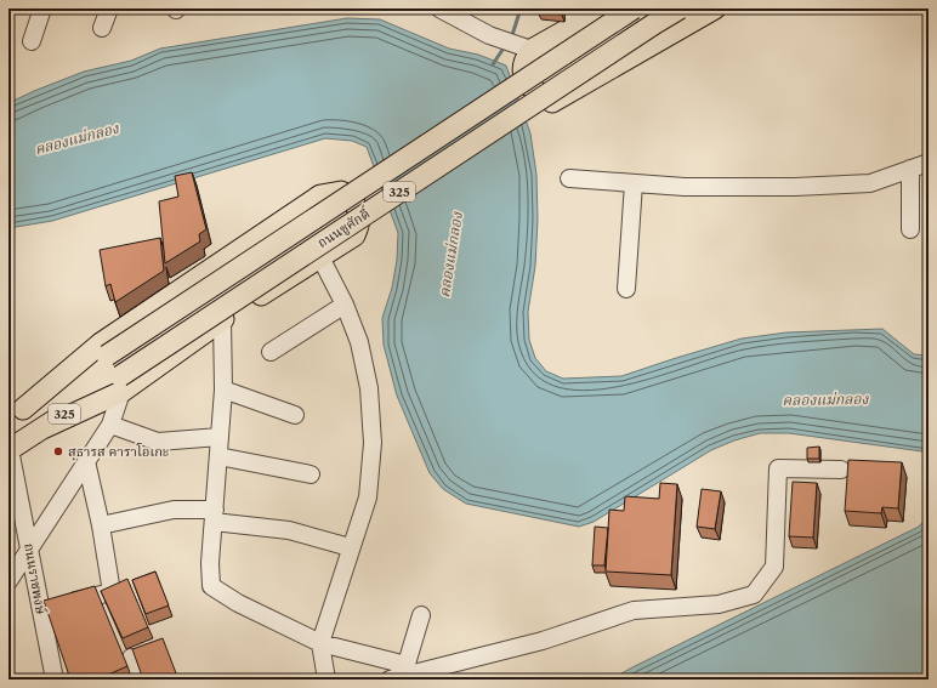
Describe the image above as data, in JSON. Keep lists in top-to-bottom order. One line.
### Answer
{"streets":{"main road":["325","ถนนชูศักดิ์"],"street":["ถนนราชพงษ์"]},"crossings":[["ถนนชูศักดิ์","ถนนราชพงษ์"]],"water":["คลองแม่กลอง"],"places":["สุธารส คาราโอเกะ"]}
